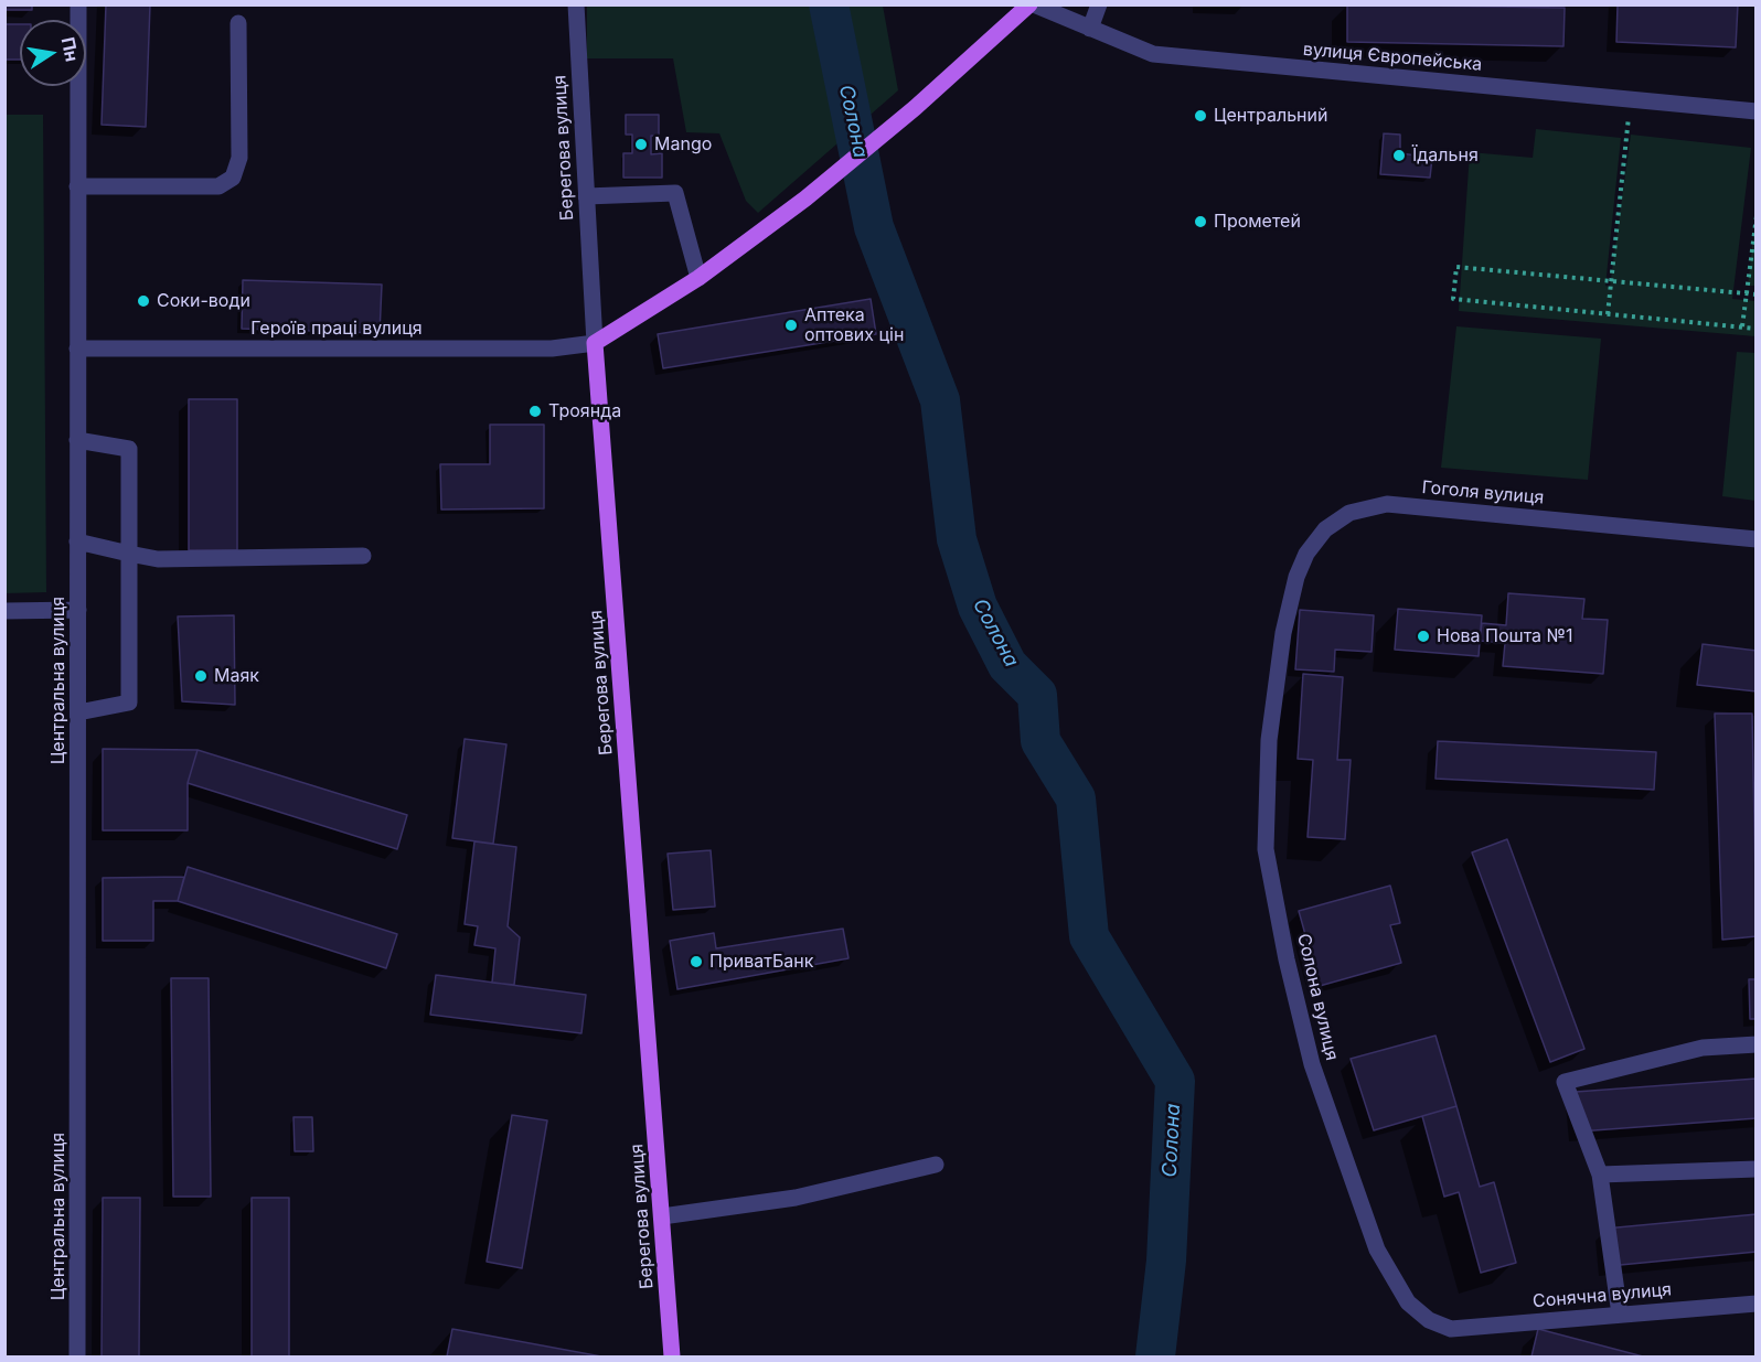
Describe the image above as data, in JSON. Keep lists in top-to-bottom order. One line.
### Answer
{"streets":{"main road":["Берегова вулиця"],"street":["вулиця Європейська","Героїв праці вулиця","Гоголя вулиця","Центральна вулиця","Солона вулиця","Сонячна вулиця"]},"crossings":[["Берегова вулиця","Героїв праці вулиця"],["Героїв праці вулиця","Центральна вулиця"],["Гоголя вулиця","Солона вулиця"],["Солона вулиця","Сонячна вулиця"]],"water":["Солона"],"places":["Центральний","Mango","Їдальня","Прометей","Соки-води","Аптека оптових цін","Троянда","Нова Пошта №1","Маяк","ПриватБанк"],"north":"right"}
